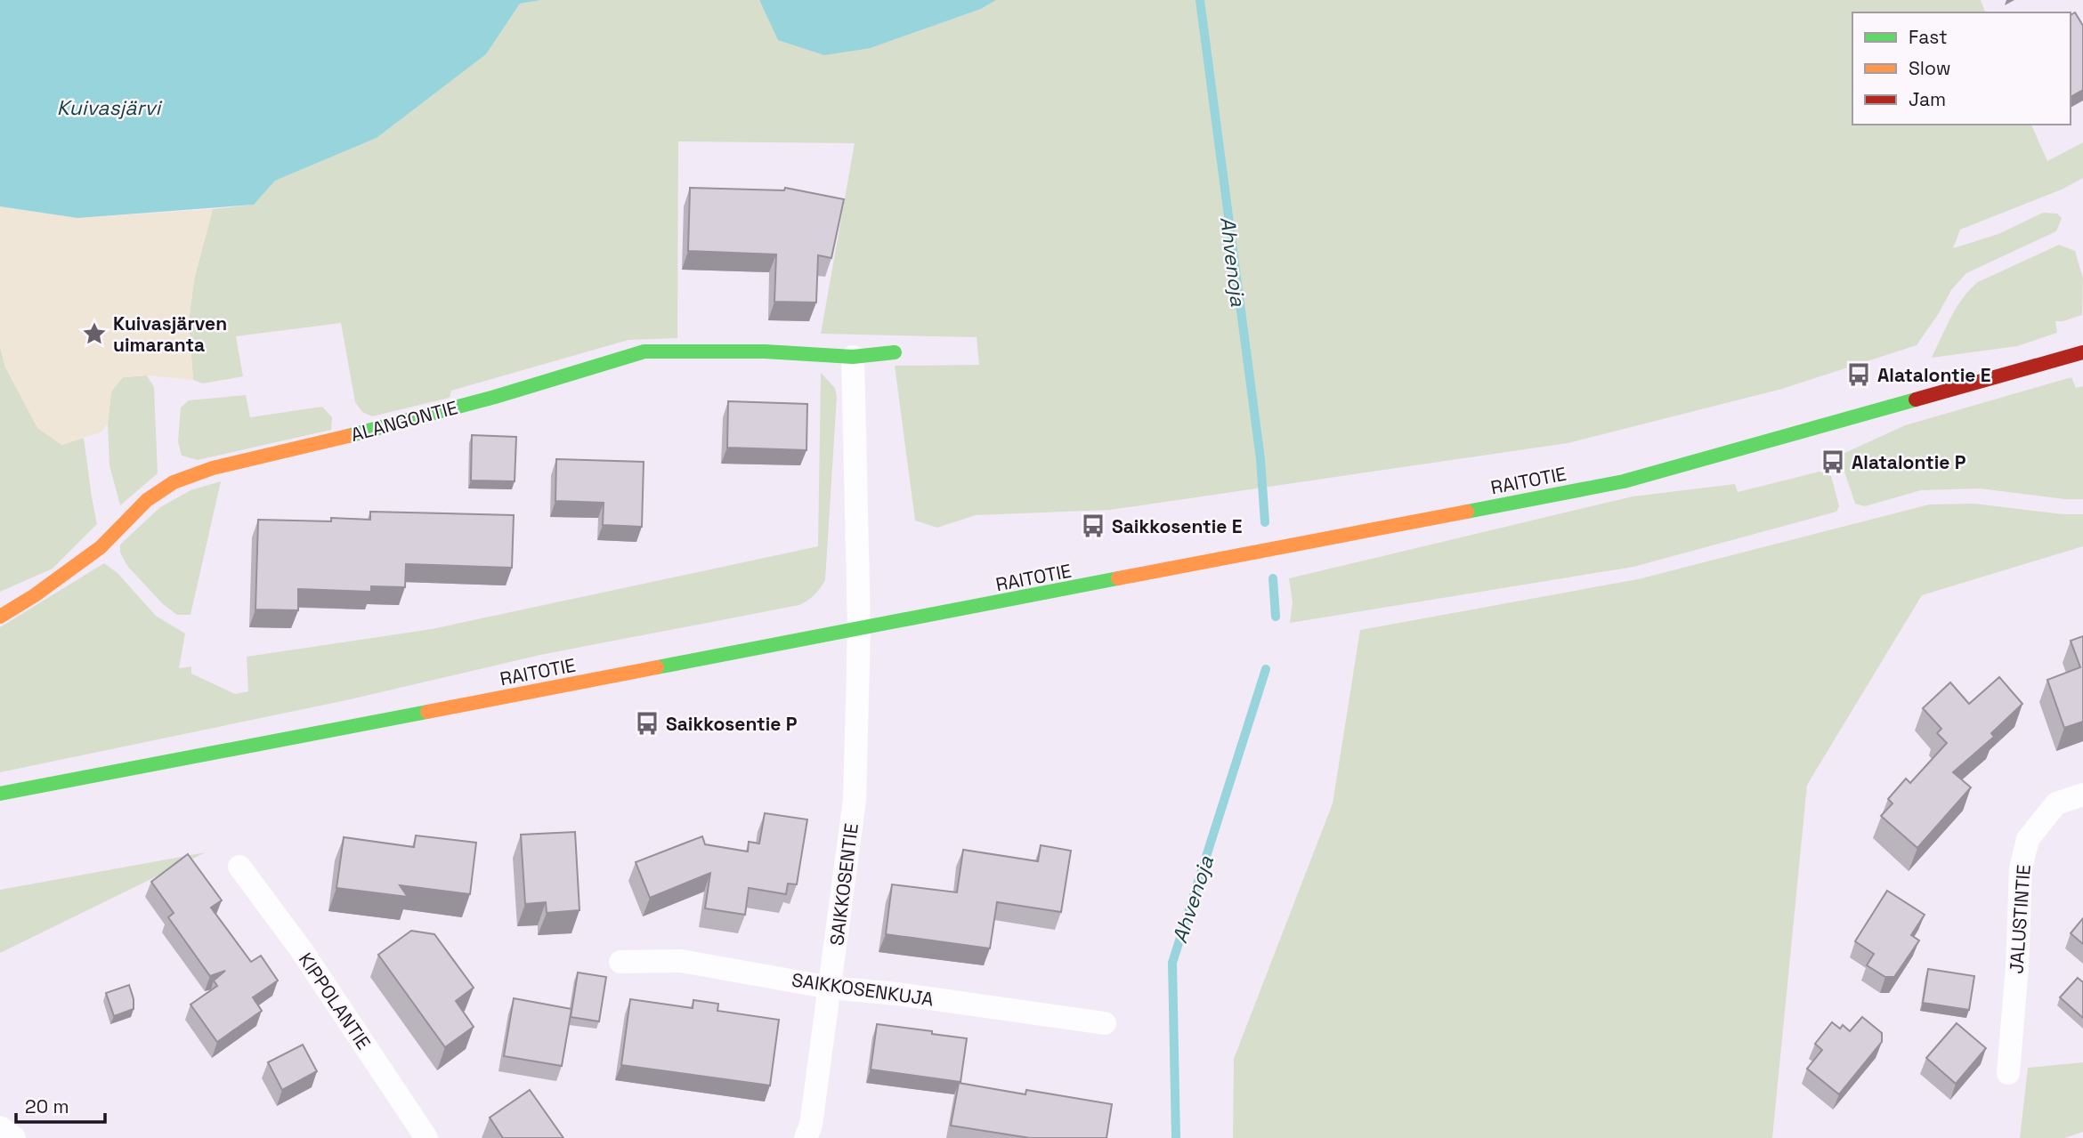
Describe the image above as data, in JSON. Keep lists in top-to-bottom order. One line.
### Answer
{"streets":{"main road":["ALANGONTIE","RAITOTIE"],"street":["SAIKKOSENTIE","JALUSTINTIE","SAIKKOSENKUJA","KIPPOLANTIE"]},"crossings":[["RAITOTIE","SAIKKOSENTIE"],["SAIKKOSENTIE","SAIKKOSENKUJA"]],"water":["Kuivasjärvi","Ahvenoja"],"places":{"place":["Kuivasjärven uimaranta"],"bus stop":["Alatalontie E","Alatalontie P","Saikkosentie E","Saikkosentie P"]},"legend":["Fast","Slow","Jam"],"scale_bar":"20 m"}
